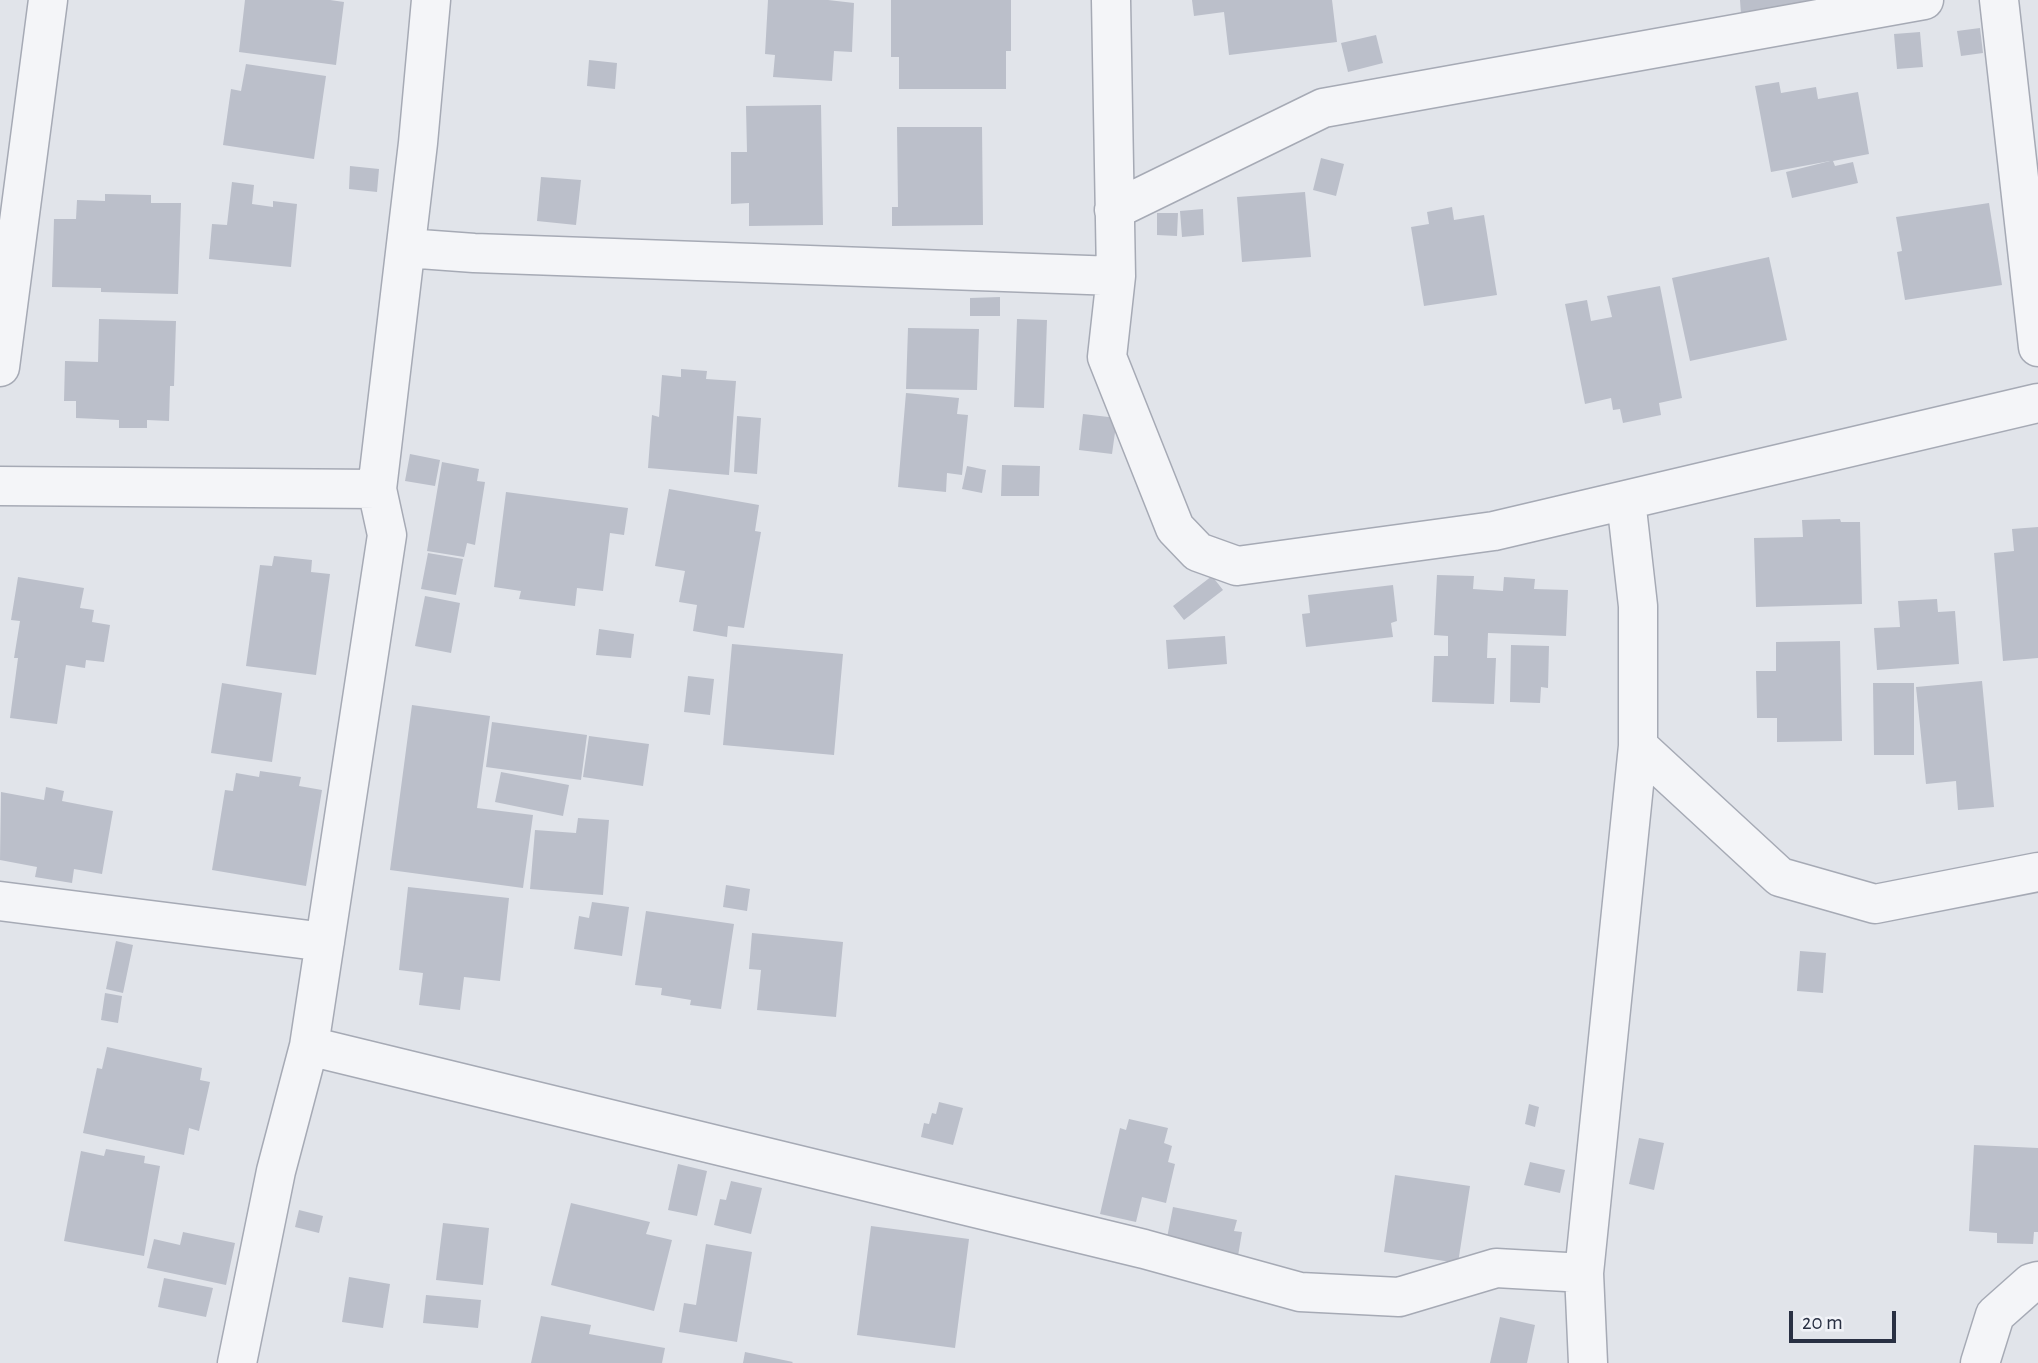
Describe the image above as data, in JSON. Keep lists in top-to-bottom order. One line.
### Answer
{"scale_bar":"20 m"}
